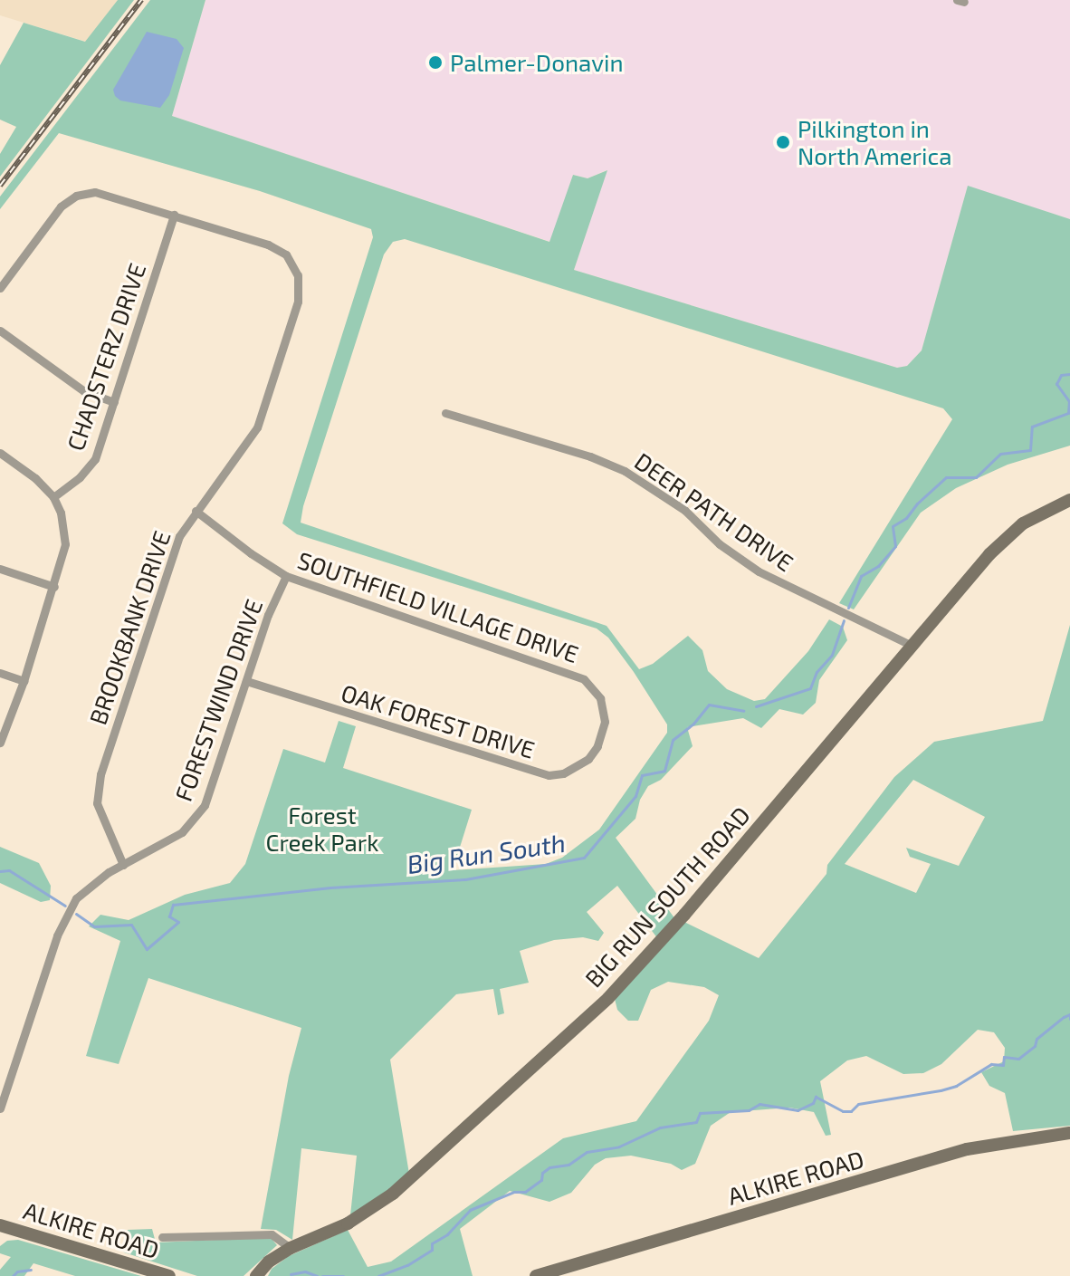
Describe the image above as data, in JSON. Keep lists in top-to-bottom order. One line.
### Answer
{"streets":{"street":["CHADSTERZ DRIVE","DEER PATH DRIVE","SOUTHFIELD VILLAGE DRIVE","BROOKBANK DRIVE","FORESTWIND DRIVE","OAK FOREST DRIVE","BIG RUN SOUTH ROAD","ALKIRE ROAD"]},"crossings":[["CHADSTERZ DRIVE","BROOKBANK DRIVE"],["DEER PATH DRIVE","BIG RUN SOUTH ROAD"],["SOUTHFIELD VILLAGE DRIVE","BROOKBANK DRIVE"],["SOUTHFIELD VILLAGE DRIVE","FORESTWIND DRIVE"],["SOUTHFIELD VILLAGE DRIVE","OAK FOREST DRIVE"],["BROOKBANK DRIVE","FORESTWIND DRIVE"],["FORESTWIND DRIVE","OAK FOREST DRIVE"]],"water":["Big Run South"],"parks":["Forest Creek Park"],"places":["Palmer-Donavin","Pilkington in North America"]}
